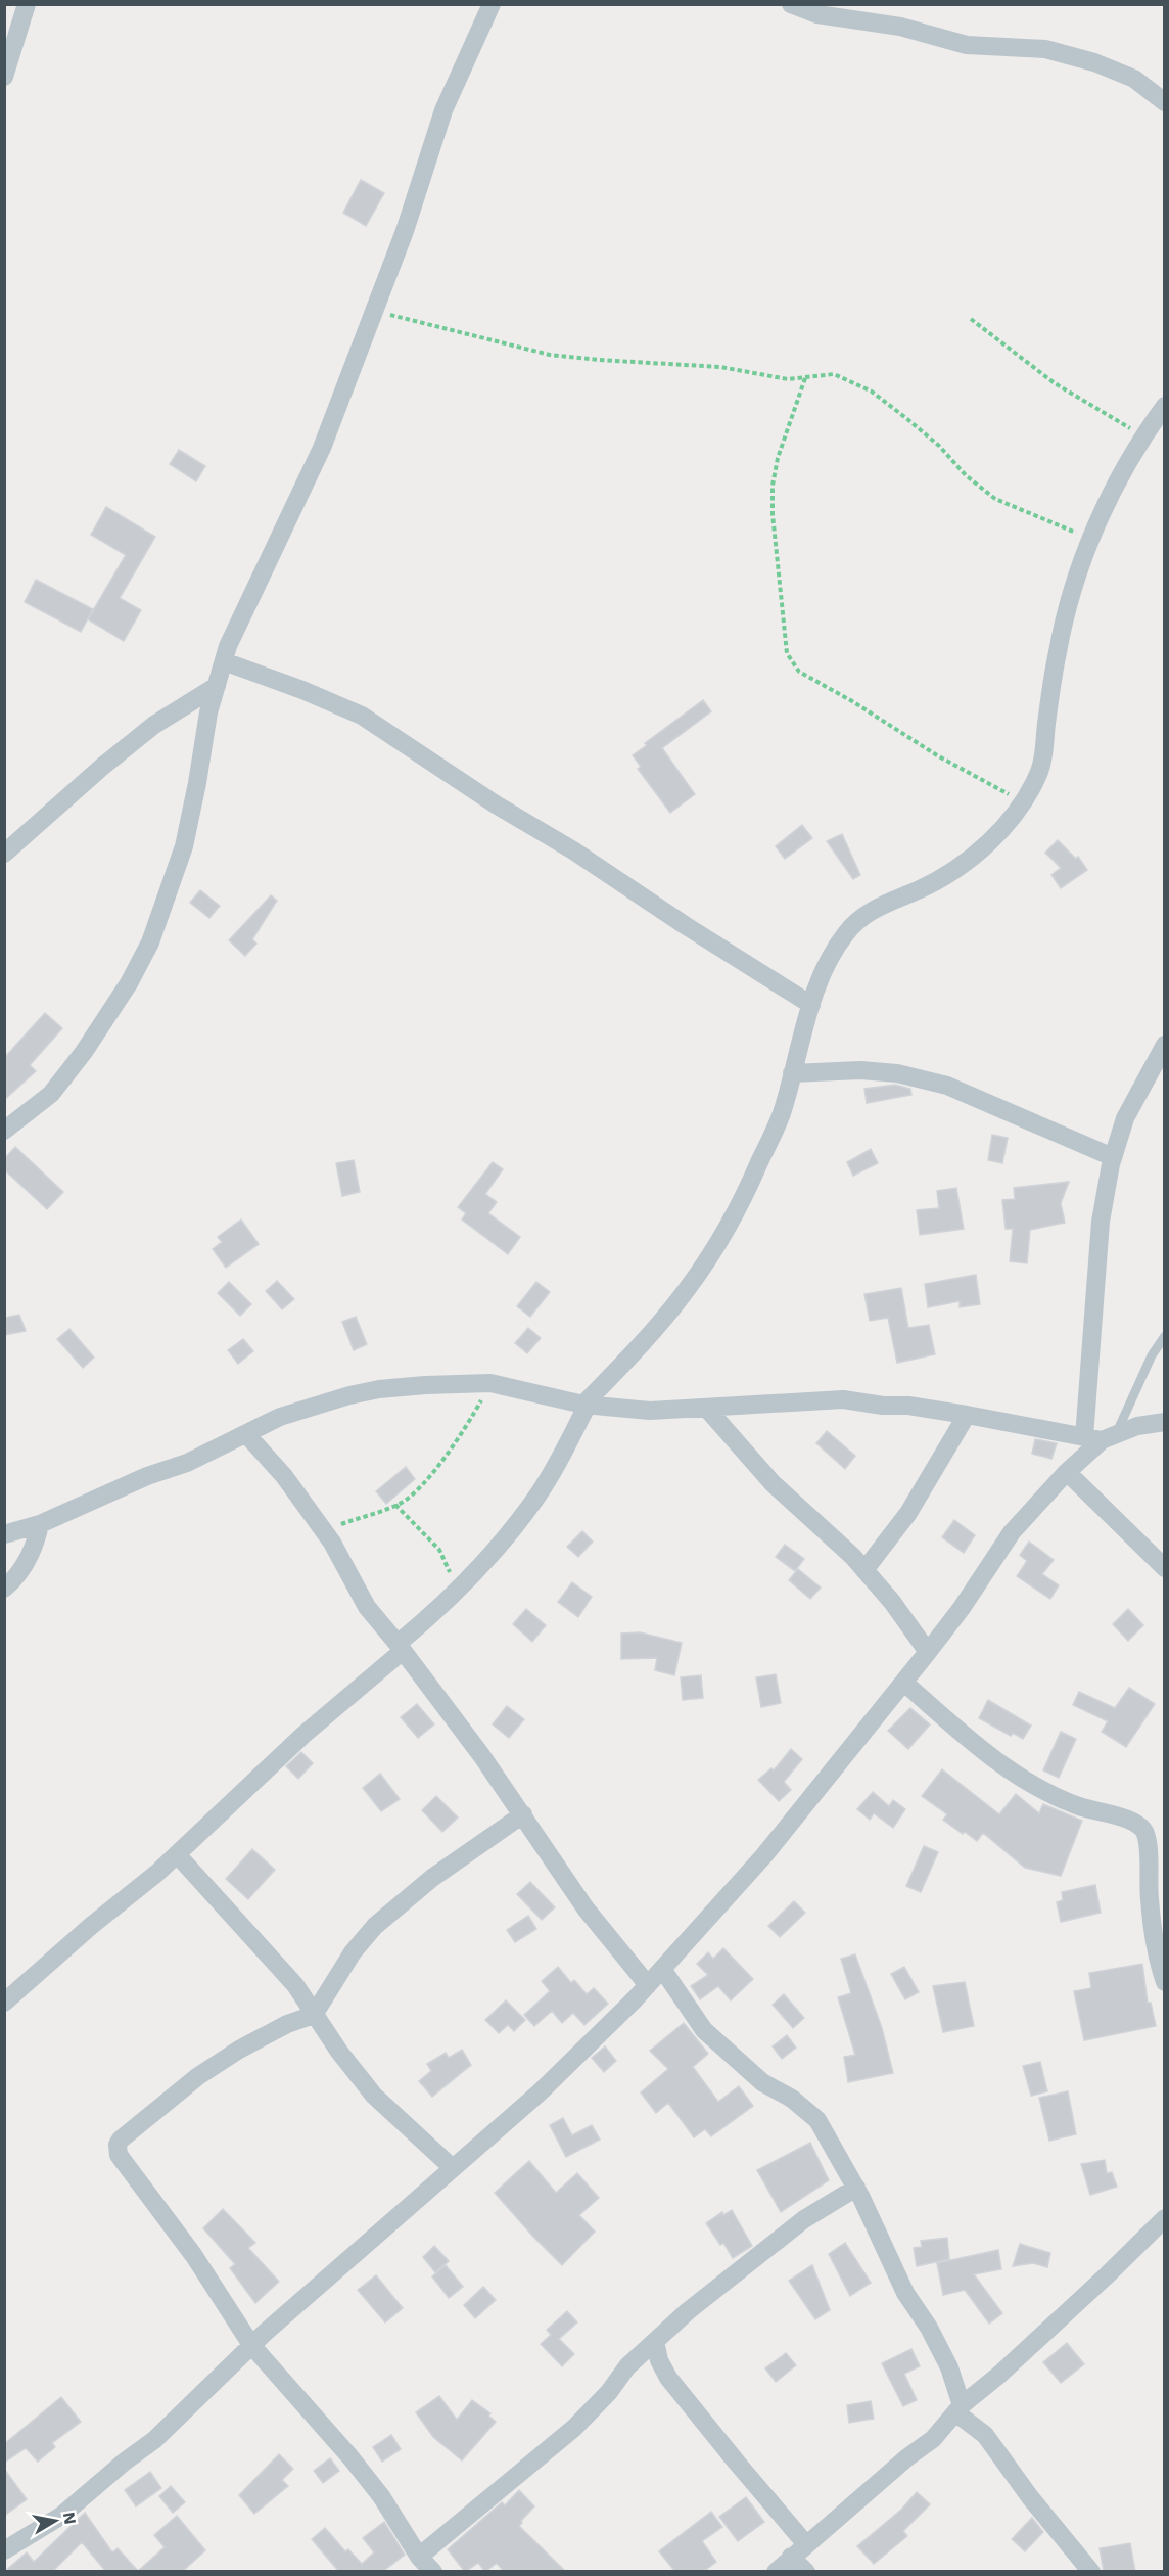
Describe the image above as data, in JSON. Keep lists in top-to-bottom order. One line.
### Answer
{"north":"right"}
